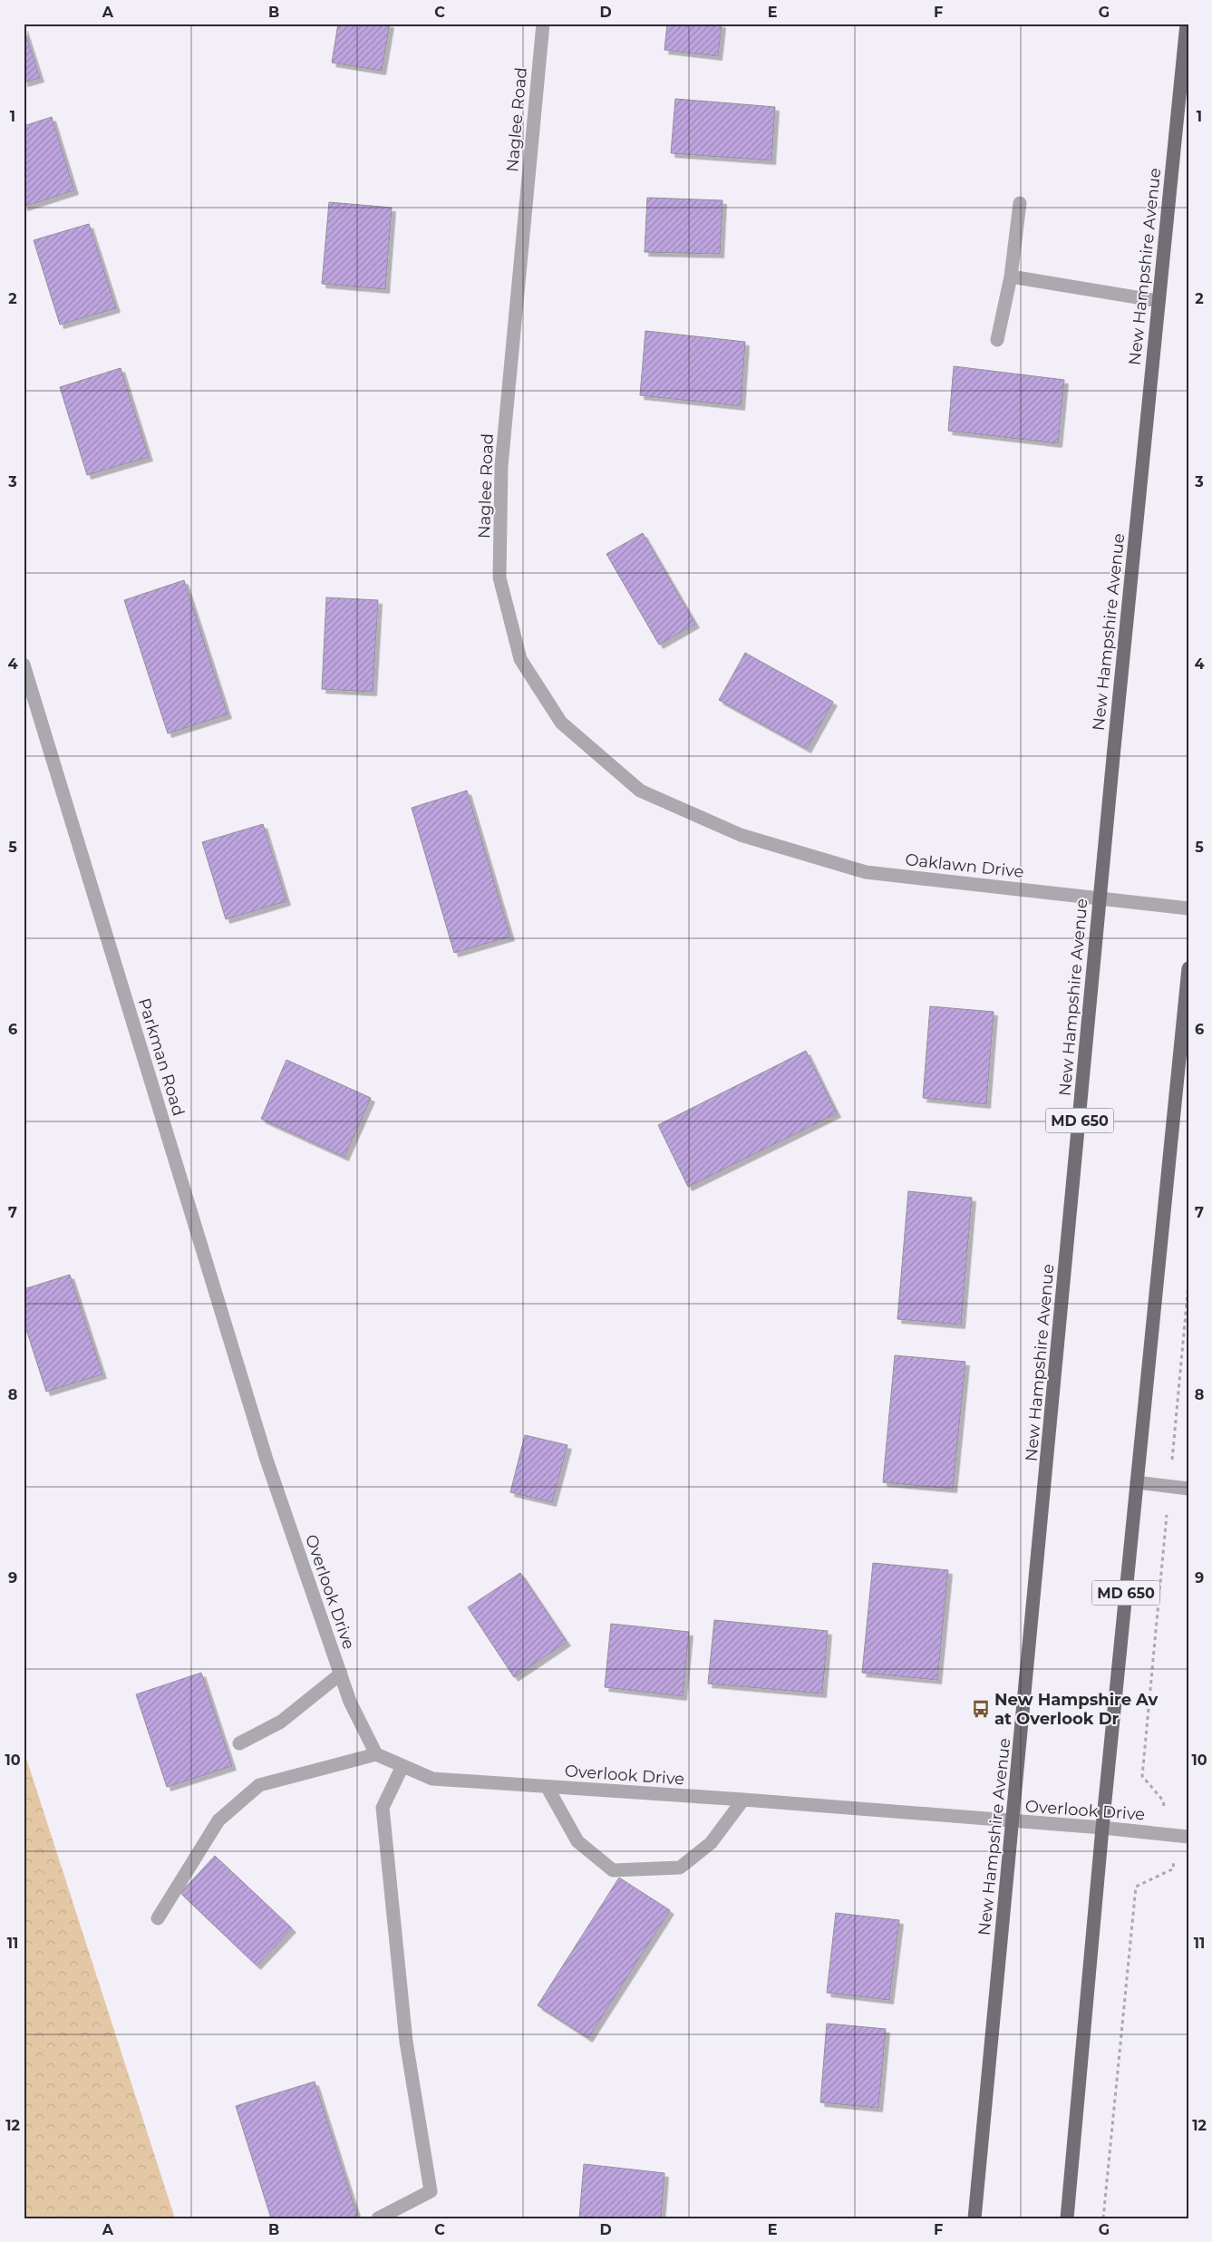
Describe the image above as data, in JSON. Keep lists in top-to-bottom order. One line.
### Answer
{"streets":{"main road":["New Hampshire Avenue","MD 650"],"street":["Naglee Road","Oaklawn Drive","Parkman Road","Overlook Drive"]},"crossings":[["Naglee Road","Oaklawn Drive"],["New Hampshire Avenue","Oaklawn Drive"],["New Hampshire Avenue","Overlook Drive"],["Parkman Road","Overlook Drive"],["MD 650","Overlook Drive"]],"places":{"bus stop":["New Hampshire Av at Overlook Dr"]},"grid":{"columns":["A","B","C","D","E","F","G"],"rows":["1","2","3","4","5","6","7","8","9","10","11","12"]}}
